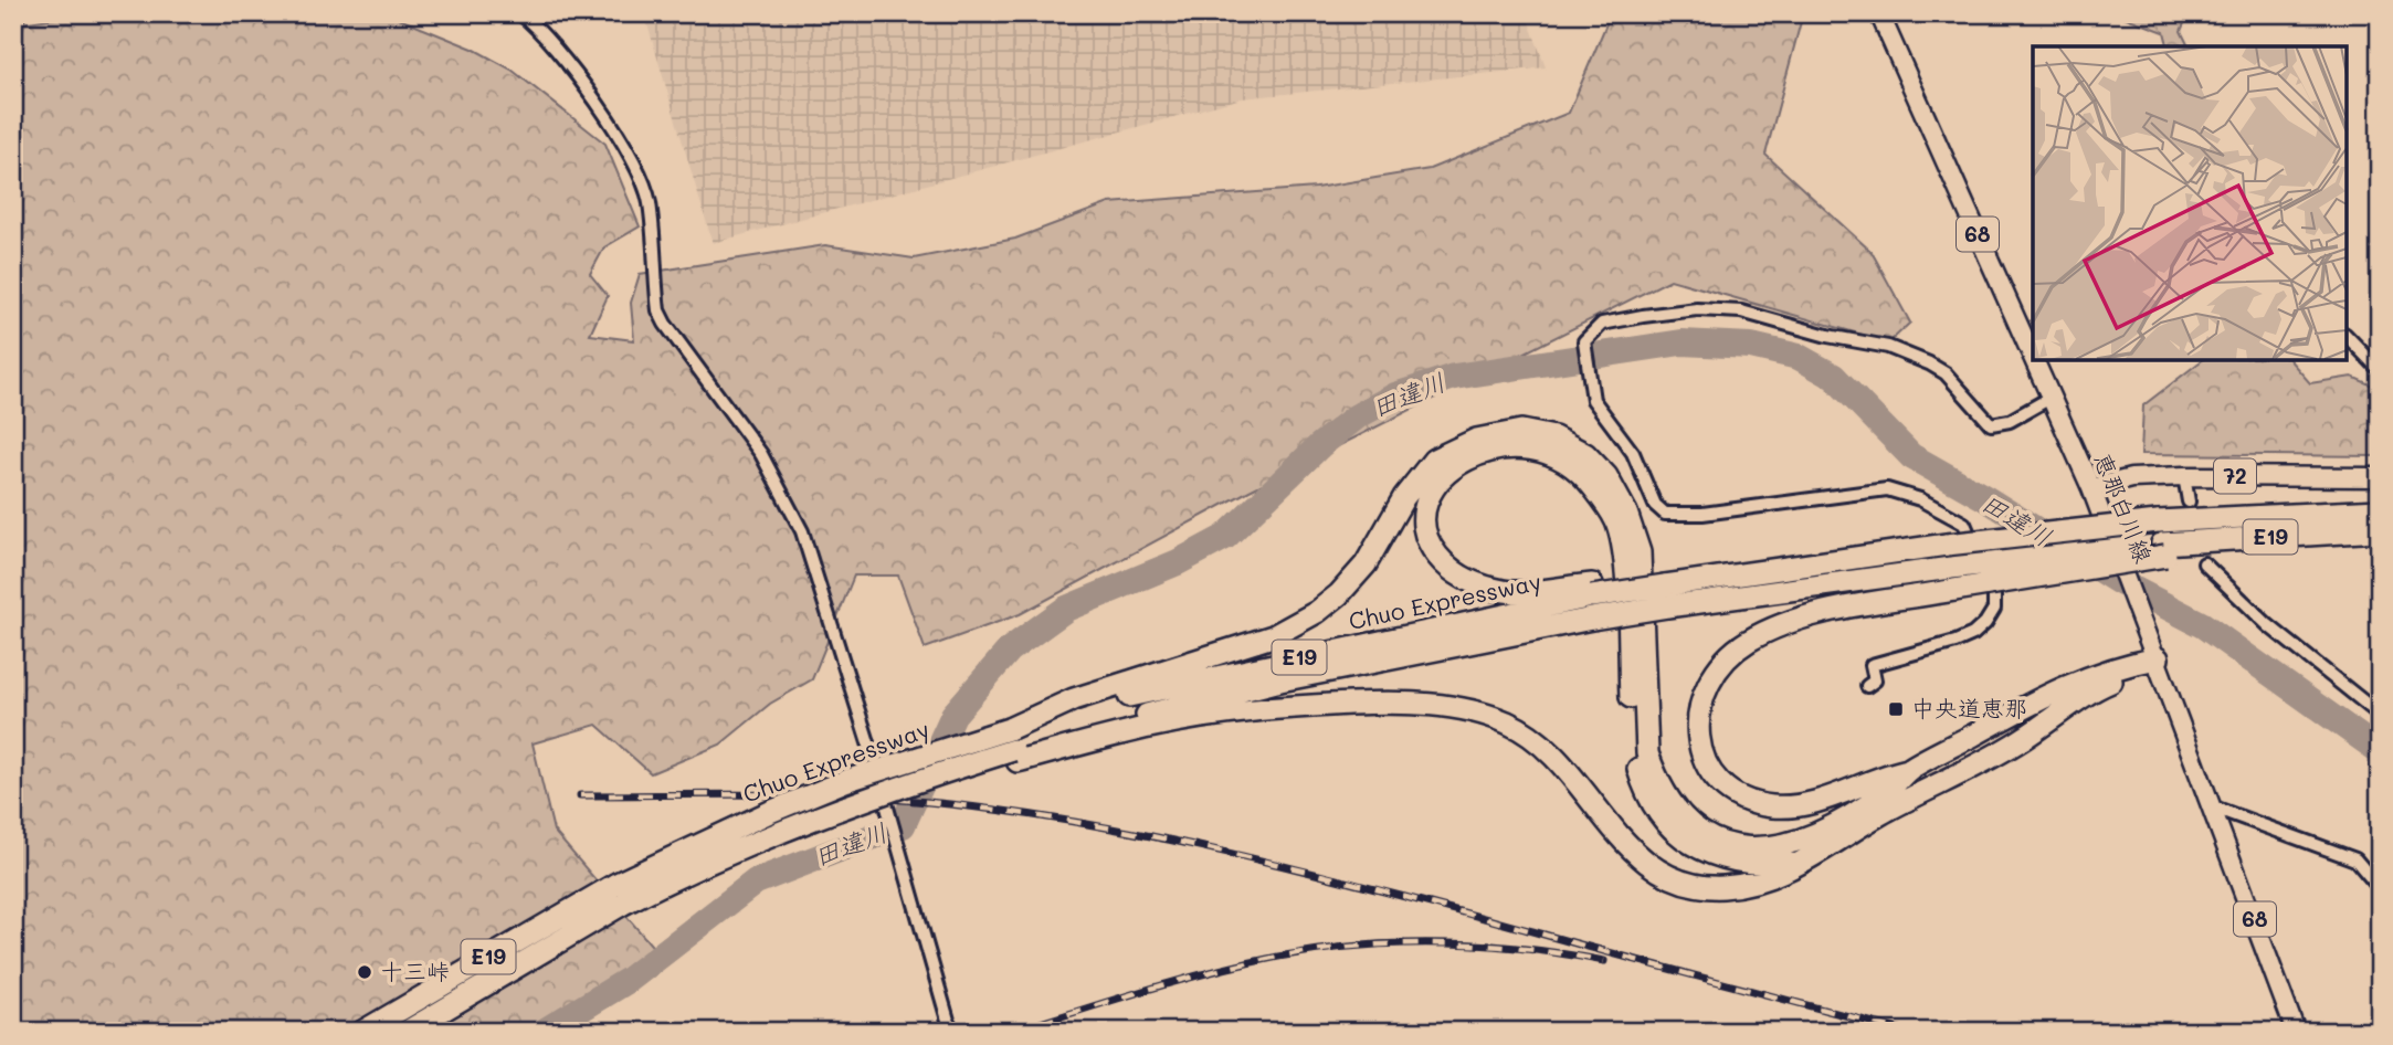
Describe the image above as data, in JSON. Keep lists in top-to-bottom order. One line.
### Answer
{"streets":{"highway":["E19","Chuo Expressway"],"main road":["68","72","恵那白川線"]},"crossings":[["72","恵那白川線"],["E19","Chuo Expressway"]],"water":["田違川"],"places":{"transit":["中央道恵那"],"other":["十三峠"]}}
